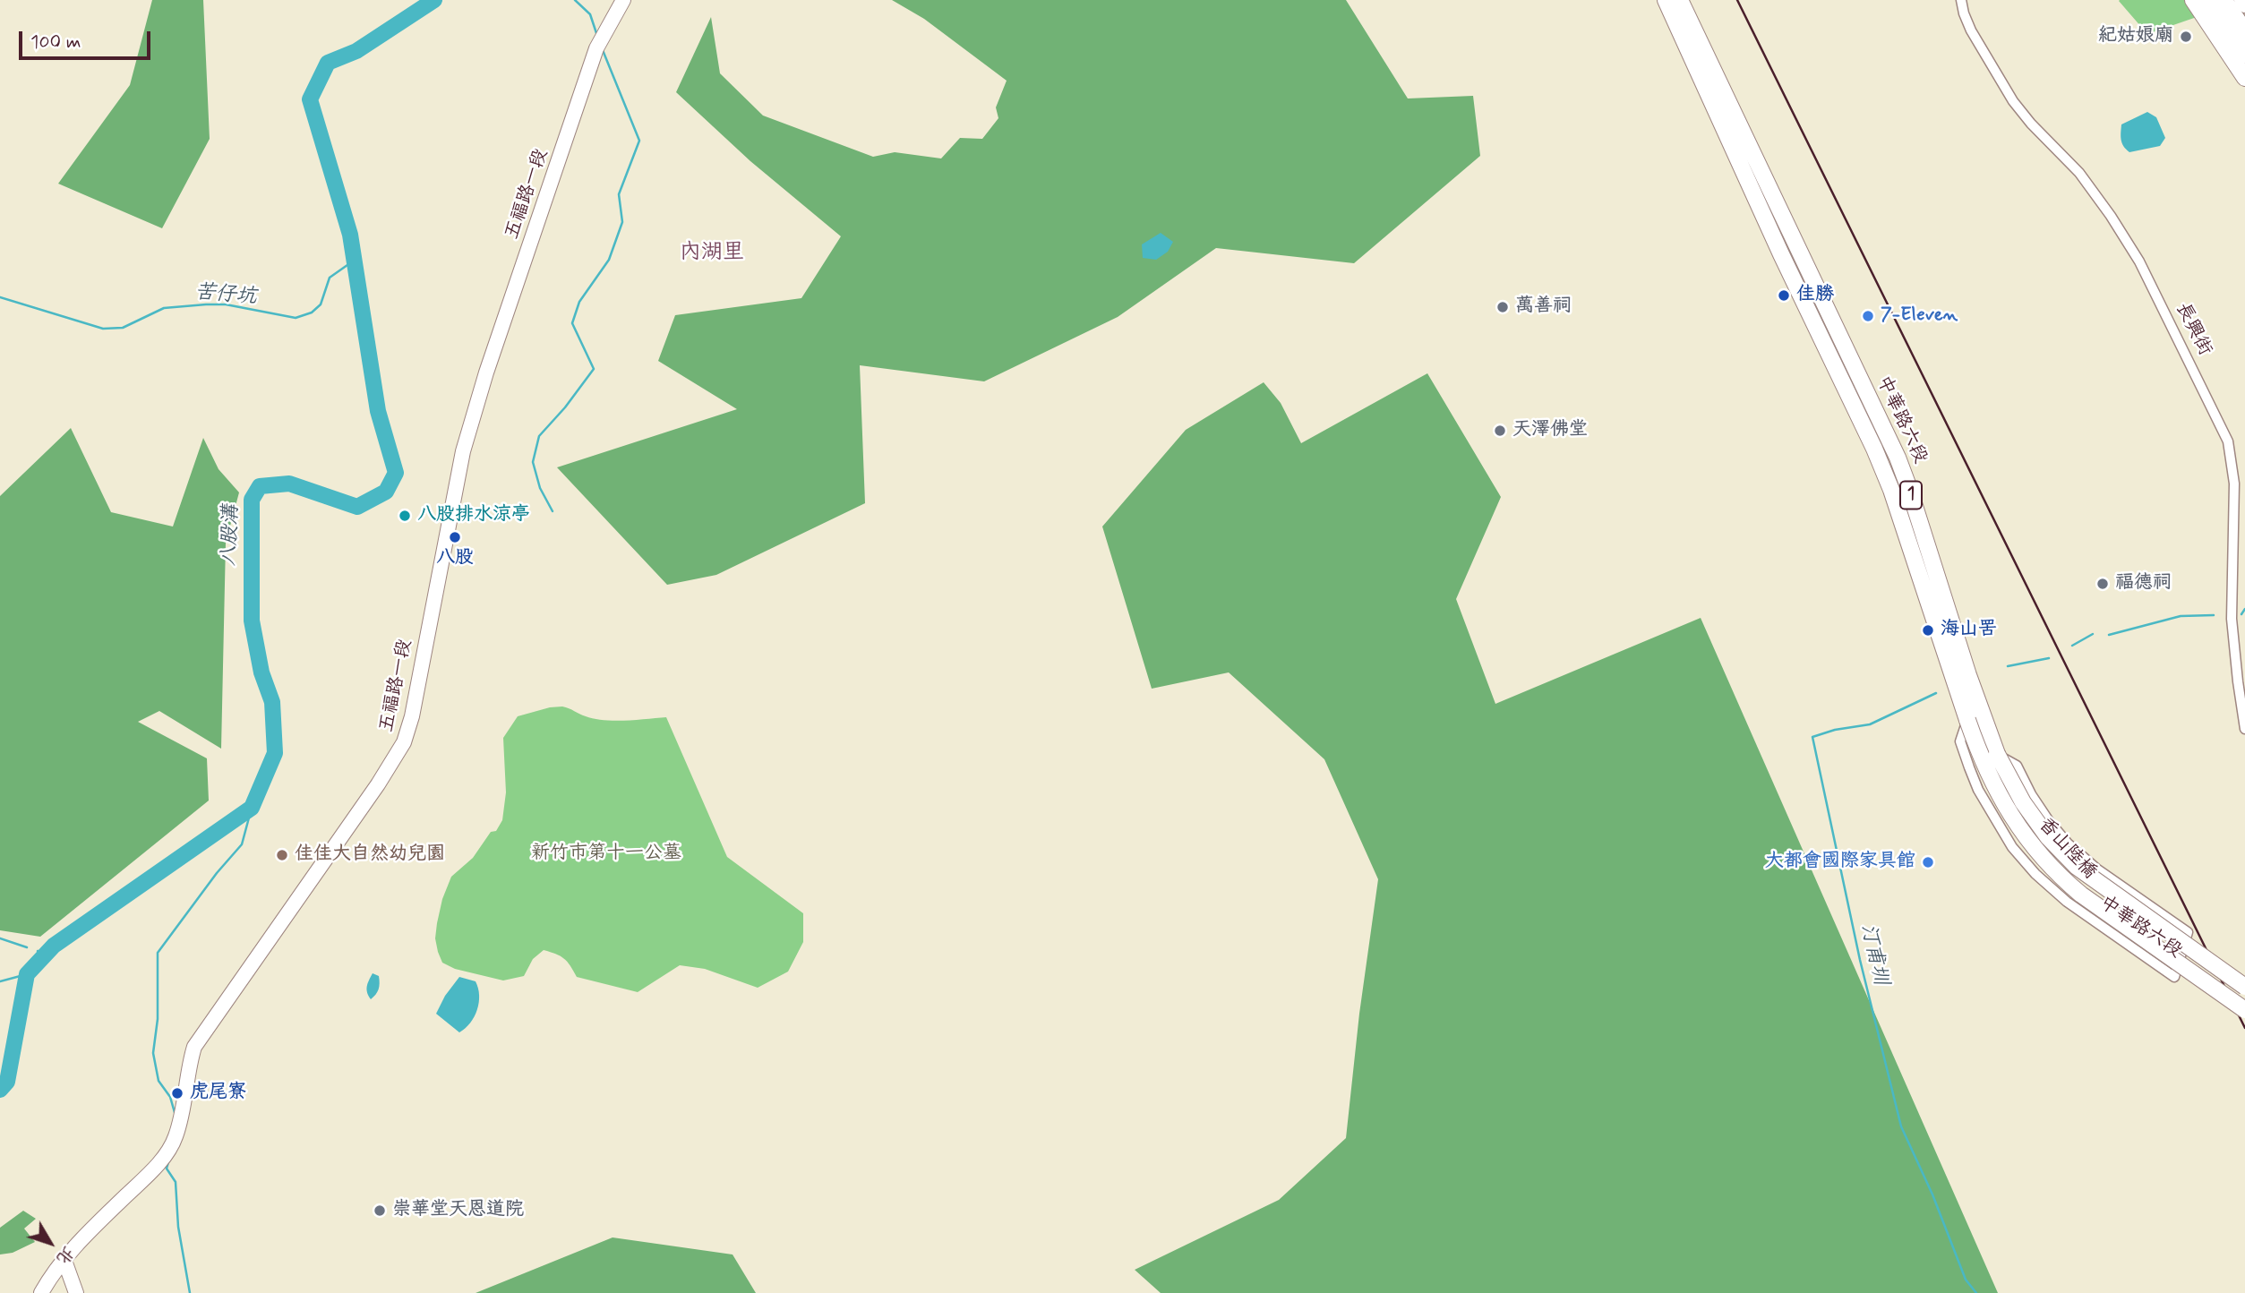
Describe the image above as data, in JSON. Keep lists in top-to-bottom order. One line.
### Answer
{"streets":{"main road":["五福路一段","中華路六段","1","香山陸橋"],"street":["長興街"]},"crossings":[["中華路六段","香山陸橋"]],"districts":["内湖里"],"water":["苦仔坑","八股溝","汀甫圳"],"parks":["新竹市第十一公墓"],"places":["紀姑娘廟","佳勝","萬善祠","7-Eleven","天澤佛堂","八股排水涼亭","八股","福德祠","海山罟","佳佳大自然幼兒園","大都會國際家具館","虎尾寮","崇華堂天恩道院"],"scale_bar":"100 m","north":"bottom right"}
